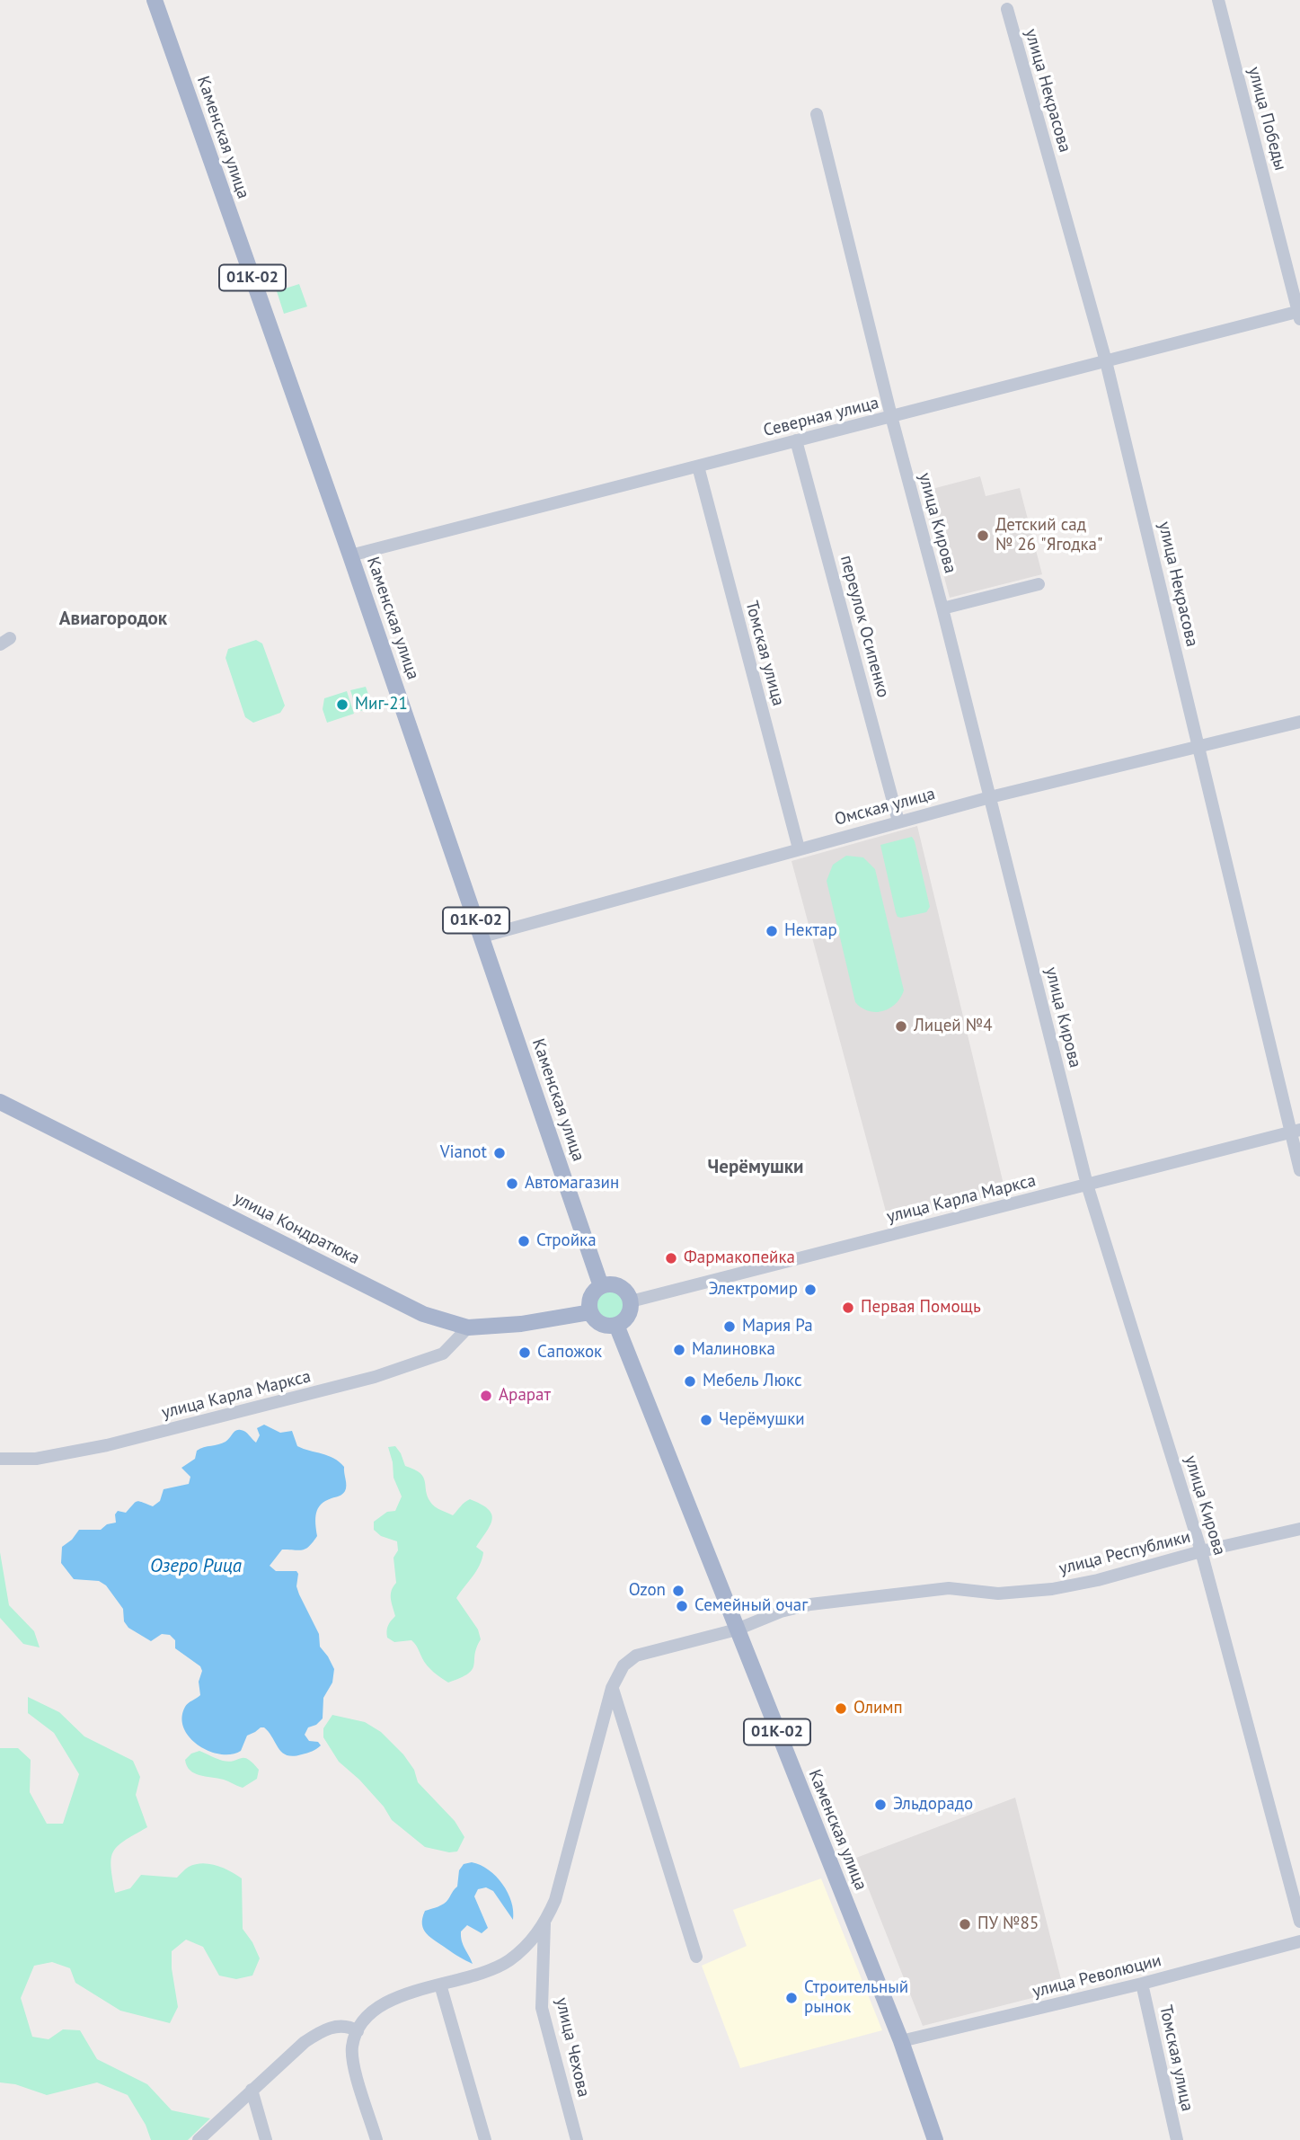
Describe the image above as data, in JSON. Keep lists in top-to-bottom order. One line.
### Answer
{"streets":{"main road":["Каменская улица","01К-02","улица Кондратюка"],"street":["улица Некрасова","улица Победы","Северная улица","улица Кирова","переулок Осипенко","Томская улица","Омская улица","улица Карла Маркса","улица Республики","улица Революции","улица Чехова"]},"crossings":[["улица Некрасова","Северная улица"],["улица Некрасова","Омская улица"],["улица Некрасова","улица Карла Маркса"],["улица Победы","Северная улица"],["Каменская улица","Северная улица"],["Каменская улица","Омская улица"],["Каменская улица","улица Карла Маркса"],["Каменская улица","улица Кондратюка"],["Каменская улица","улица Республики"],["Каменская улица","улица Революции"],["Северная улица","улица Кирова"],["Северная улица","переулок Осипенко"],["Северная улица","Томская улица"],["улица Кирова","Омская улица"],["улица Кирова","улица Карла Маркса"],["улица Кирова","улица Республики"],["переулок Осипенко","Омская улица"],["Томская улица","Омская улица"],["Томская улица","улица Революции"],["улица Карла Маркса","улица Кондратюка"],["улица Республики","улица Чехова"]],"districts":["Авиагородок","Черёмушки"],"water":["Озеро Рица"],"places":["Детский сад № 26 \"Ягодка\"","Миг-21","Нектар","Лицей №4","Vianot","Автомагазин","Стройка","Фармакопейка","Электромир","Первая Помощь","Мария Ра","Малиновка","Сапожок","Мебель Люкс","Арарат","Черёмушки","Ozon","Семейный очаг","Олимп","Эльдорадо","ПУ №85","Строительный рынок"]}
